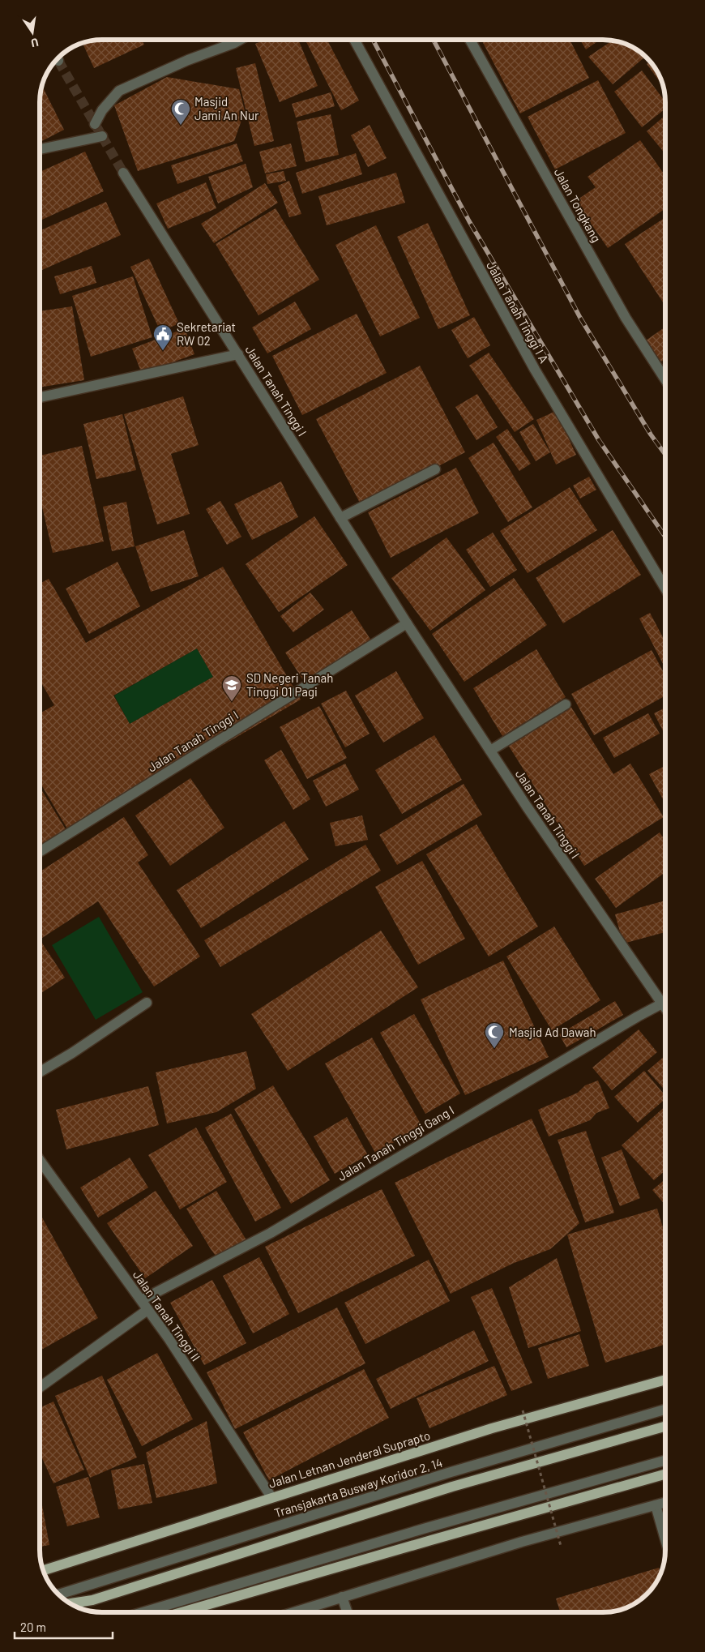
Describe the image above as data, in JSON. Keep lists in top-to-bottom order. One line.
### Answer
{"streets":{"main road":["Jalan Letnan Jenderal Suprapto"],"street":["Jalan Tongkang","Jalan Tanah Tinggi I A","Jalan Tanah Tinggi I","Jalan Tanah Tinggi Gang I","Jalan Tanah Tinggi II","Transjakarta Busway Koridor 2, 14"]},"crossings":[["Jalan Tanah Tinggi I","Jalan Tanah Tinggi Gang I"],["Jalan Tanah Tinggi Gang I","Jalan Tanah Tinggi II"],["Jalan Tanah Tinggi II","Jalan Letnan Jenderal Suprapto"]],"places":{"mosque":["Masjid Jami An Nur","Masjid Ad Dawah"],"public building":["Sekretariat RW 02"],"school or university":["SD Negeri Tanah Tinggi 01 Pagi"]},"scale_bar":"20 m","north":"bottom"}
